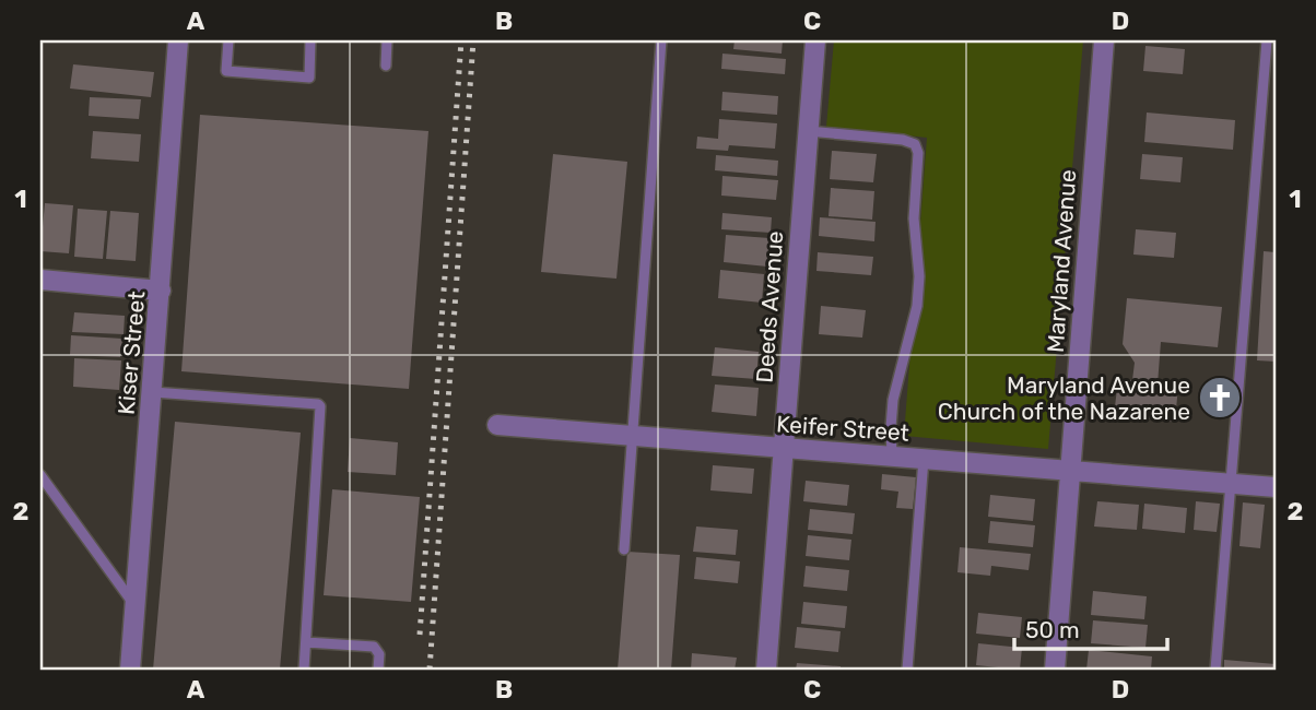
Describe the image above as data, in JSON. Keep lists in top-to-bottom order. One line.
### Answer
{"streets":{"street":["Maryland Avenue","Deeds Avenue","Kiser Street","Keifer Street"]},"crossings":[["Maryland Avenue","Keifer Street"],["Deeds Avenue","Keifer Street"]],"places":{"church":["Maryland Avenue Church of the Nazarene"]},"scale_bar":"50 m","grid":{"columns":["A","B","C","D"],"rows":["1","2"]}}
